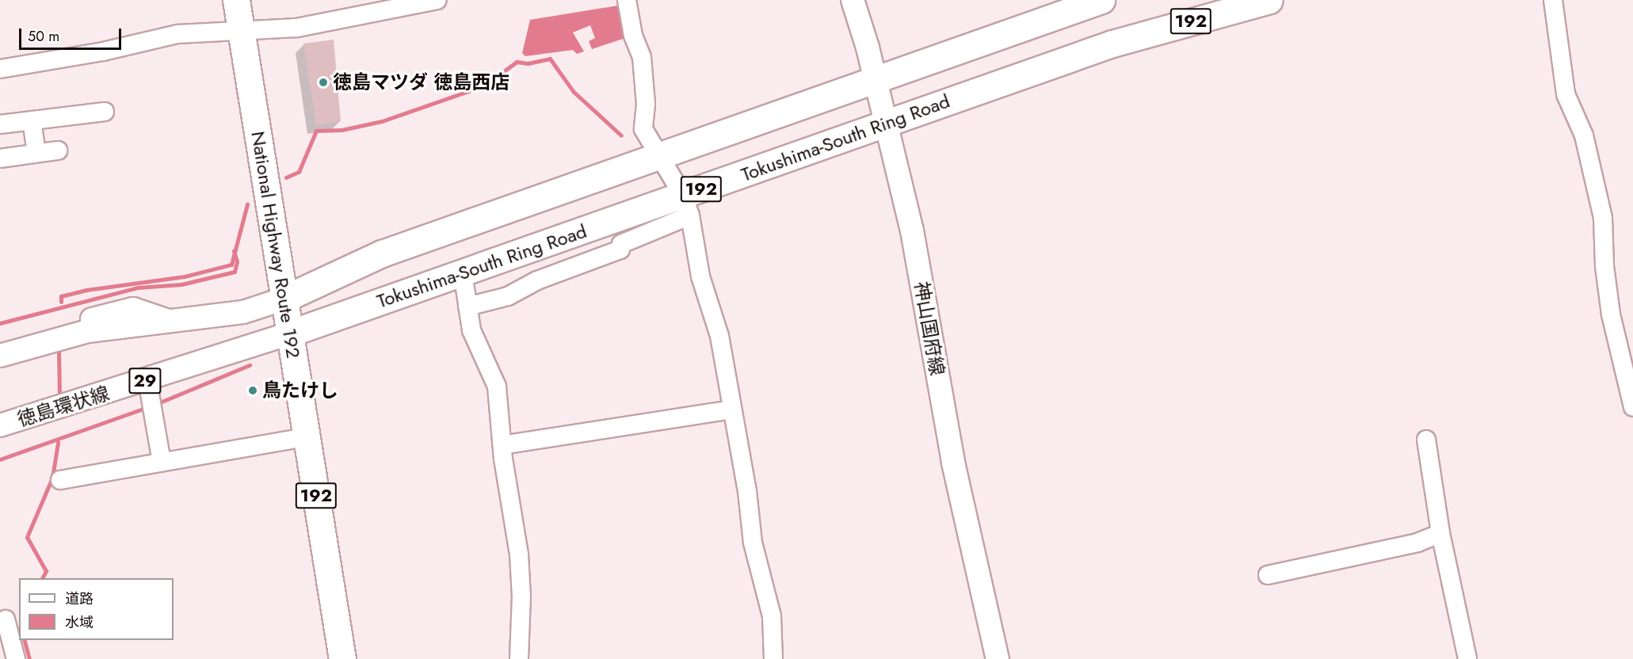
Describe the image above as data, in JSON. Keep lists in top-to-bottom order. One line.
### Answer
{"streets":{"highway":["192","Tokushima-South Ring Road","National Highway Route 192"],"main road":["神山国府線","29","徳島環状線"]},"crossings":[["192","National Highway Route 192"],["192","神山国府線"],["Tokushima-South Ring Road","National Highway Route 192"],["Tokushima-South Ring Road","神山国府線"],["Tokushima-South Ring Road","徳島環状線"],["National Highway Route 192","徳島環状線"]],"places":["徳島マツダ 徳島西店","鳥たけし"],"legend":["道路","水域"],"scale_bar":"50 m"}
